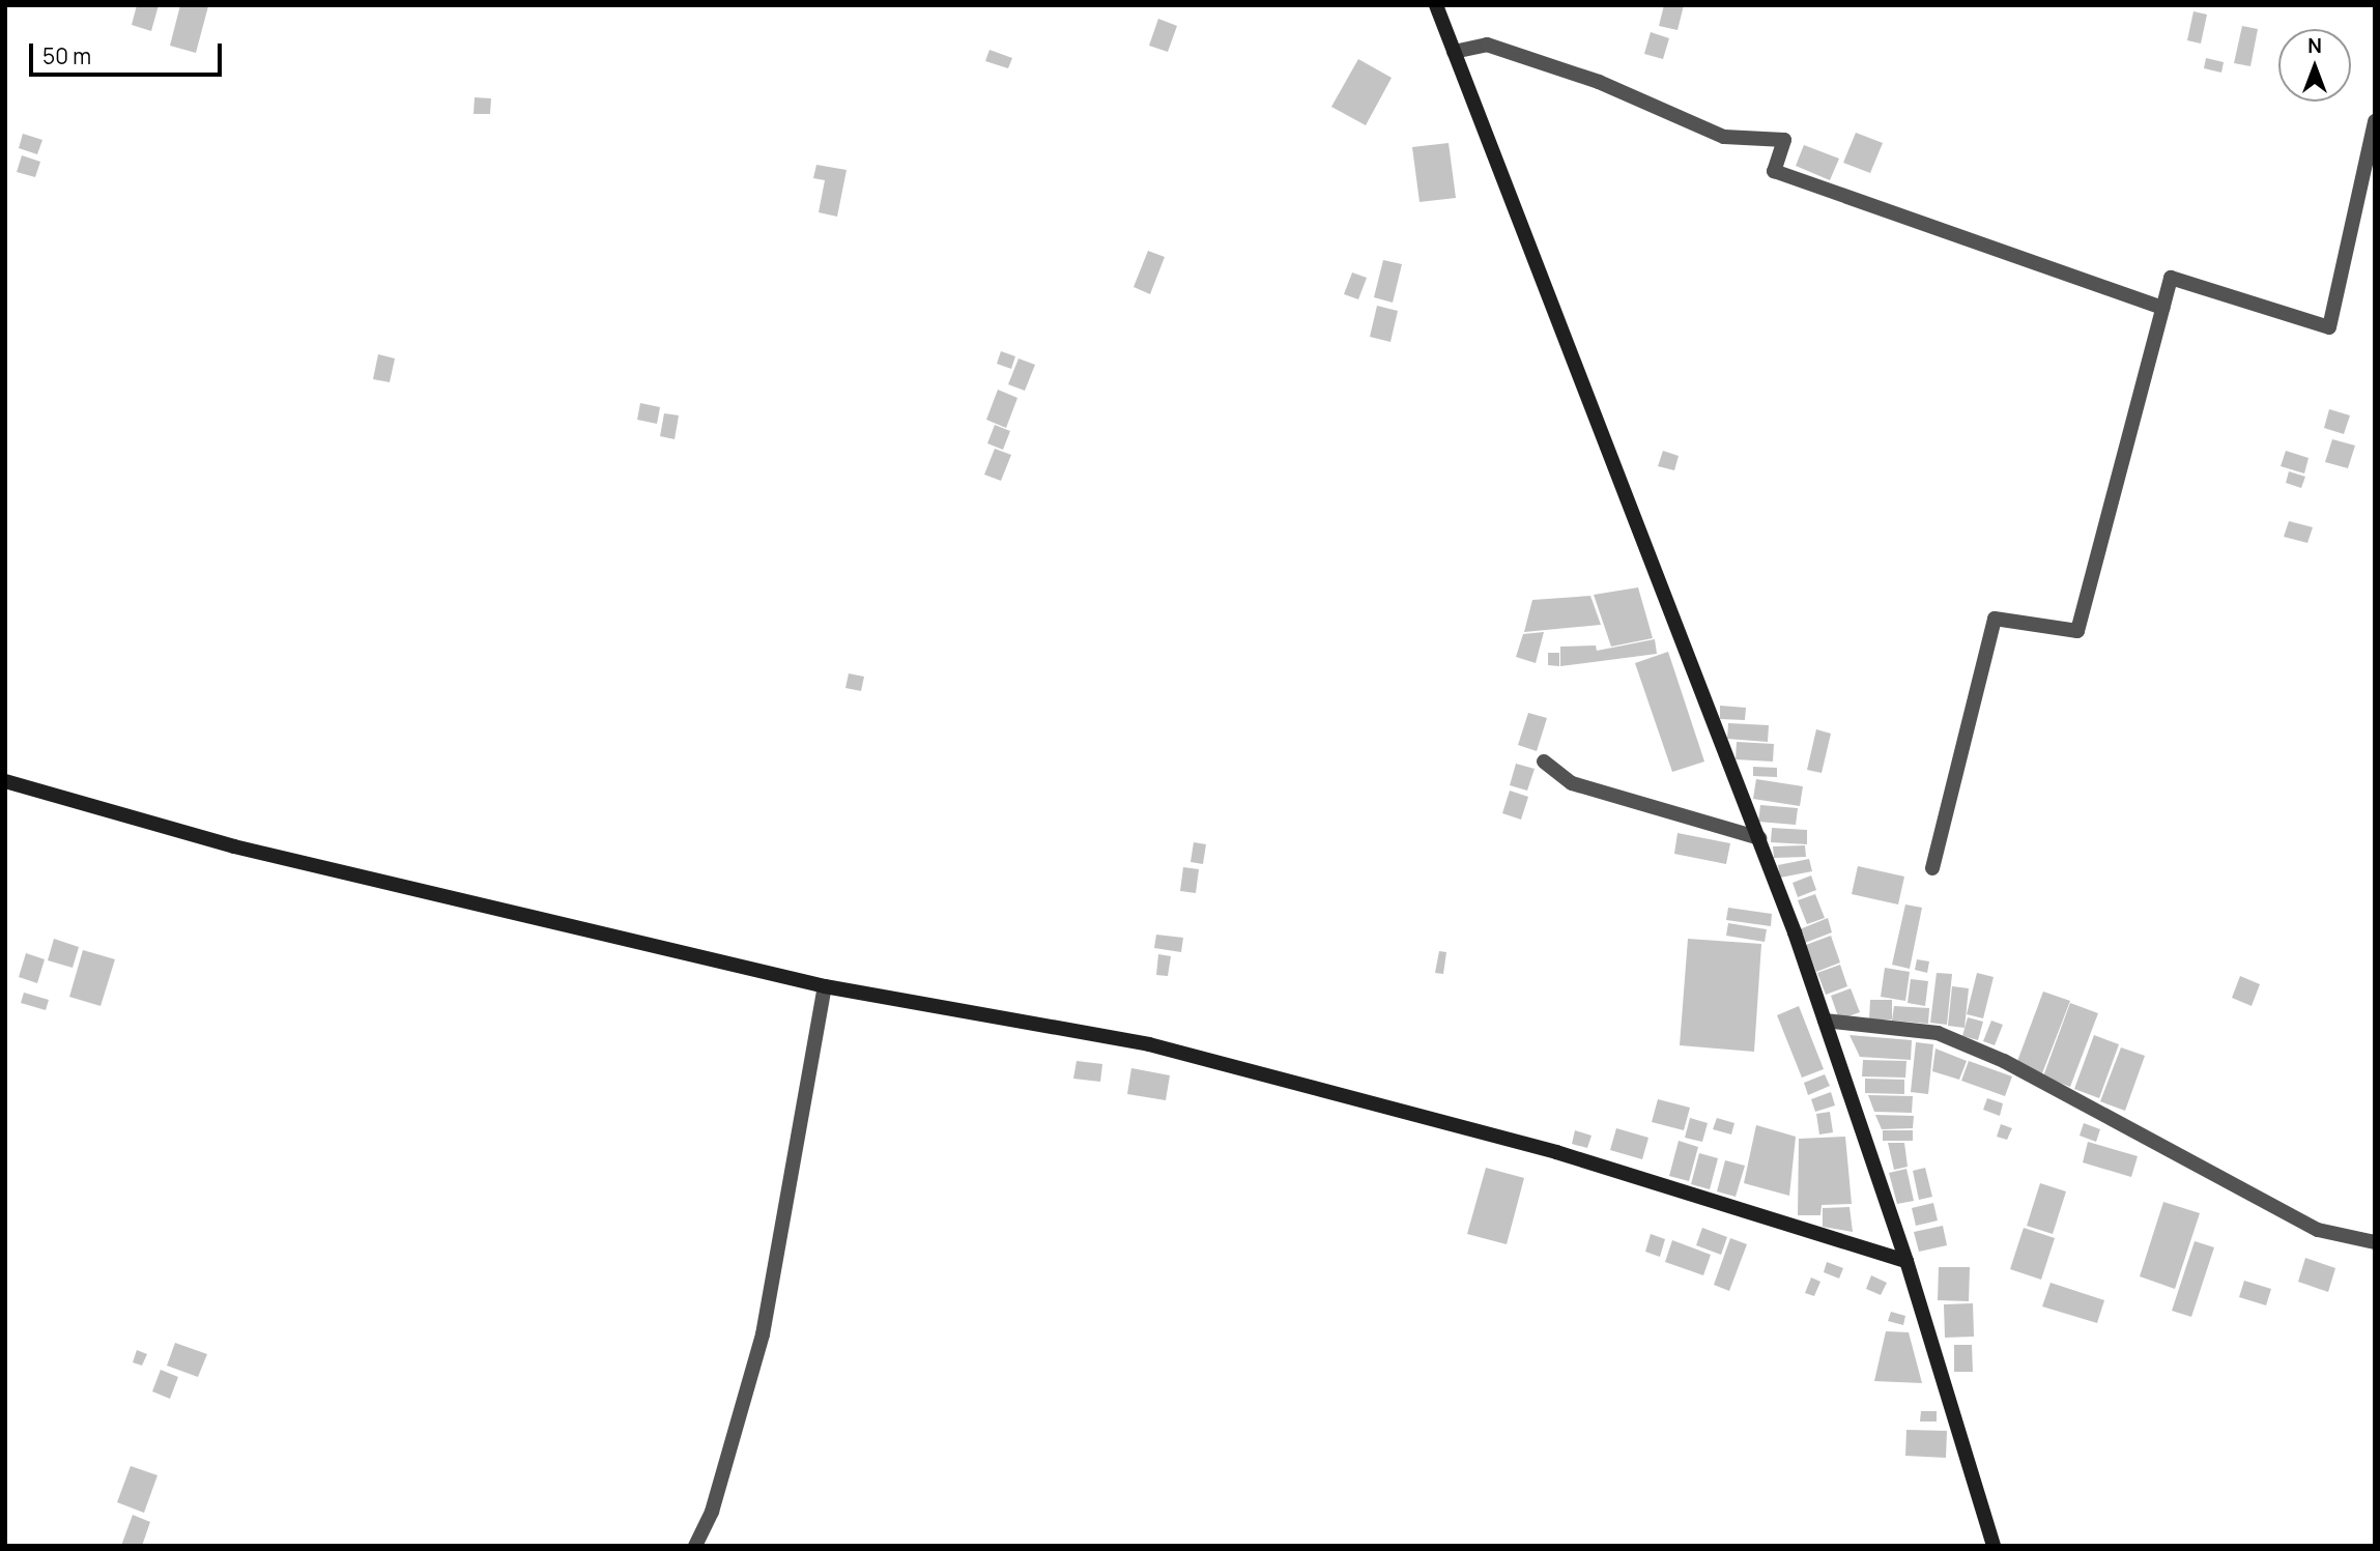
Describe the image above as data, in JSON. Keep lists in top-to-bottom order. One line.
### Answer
{"scale_bar":"50 m","north":"top"}
